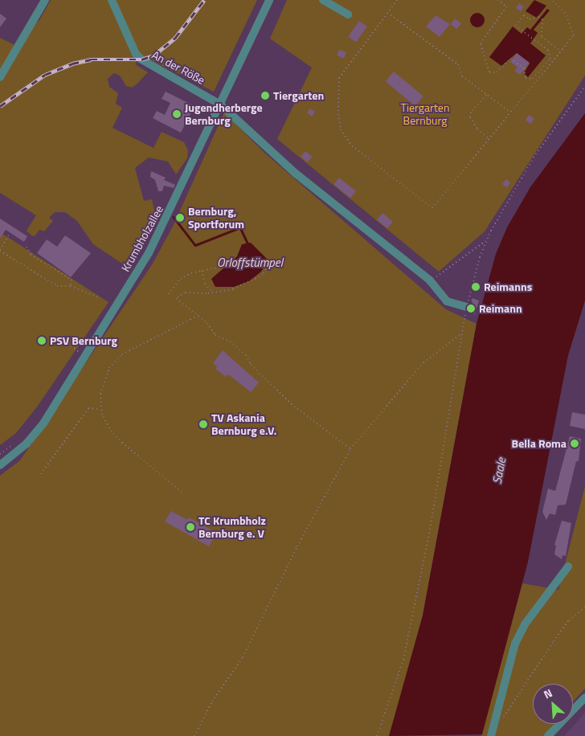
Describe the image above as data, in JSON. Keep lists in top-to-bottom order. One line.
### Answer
{"streets":{"street":["An der Röße","Krumbholzallee"]},"crossings":[["An der Röße","Krumbholzallee"]],"water":["Orloffstümpel","Saale"],"parks":["Tiergarten Bernburg"],"places":["Tiergarten","Jugendherberge Bernburg","Bernburg, Sportforum","Reimanns","Reimann","PSV Bernburg","TV Askania Bernburg e.V.","Bella Roma","TC Krumbholz Bernburg e. V"],"north":"top left"}
